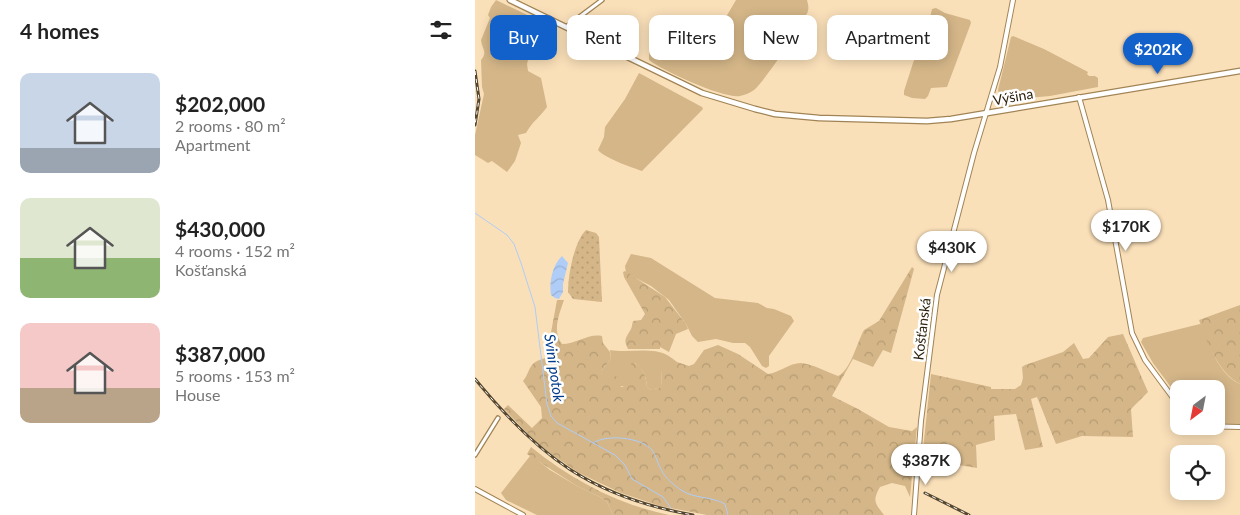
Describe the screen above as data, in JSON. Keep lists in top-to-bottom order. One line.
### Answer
{"streets":{"main road":["Výšina"],"street":["Košťanská"]},"crossings":[["Výšina","Košťanská"]],"water":["Sviní potok"],"north":"bottom left","page":{"heading":"4 homes","chip":["Buy","Rent","Filters","New","Apartment"],"price":["$202K","$170K","$430K","$387K"],"list":[{"name":"$202,000","note":"2 rooms · 80 m² · Apartment"},{"name":"$430,000","note":"4 rooms · 152 m² · Košťanská"},{"name":"$387,000","note":"5 rooms · 153 m² · House"}]}}
